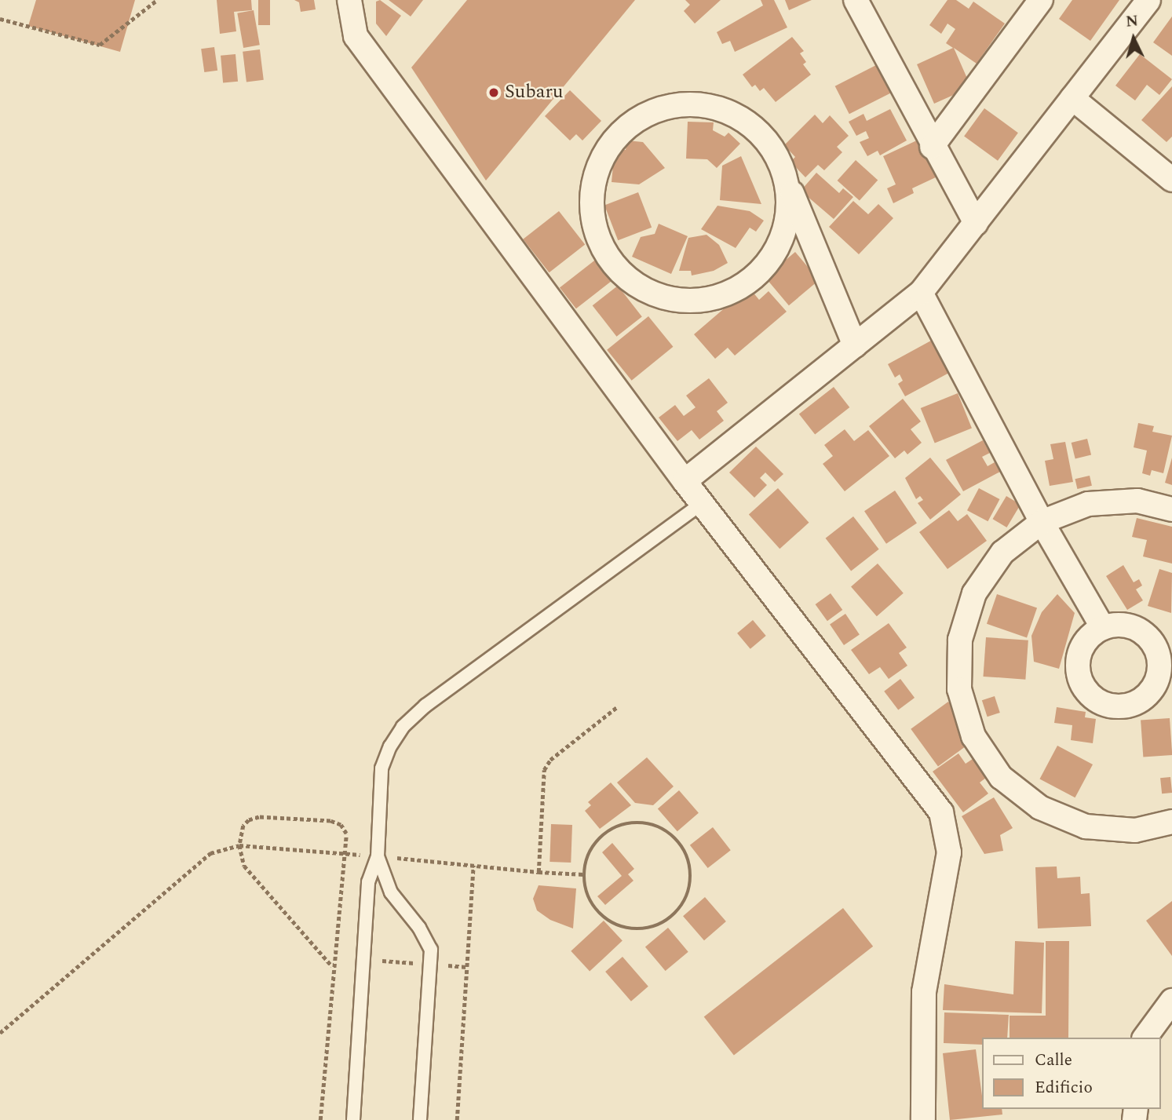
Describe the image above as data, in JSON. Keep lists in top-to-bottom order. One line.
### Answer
{"places":["Subaru"],"legend":["Calle","Edificio"],"north":"top"}
